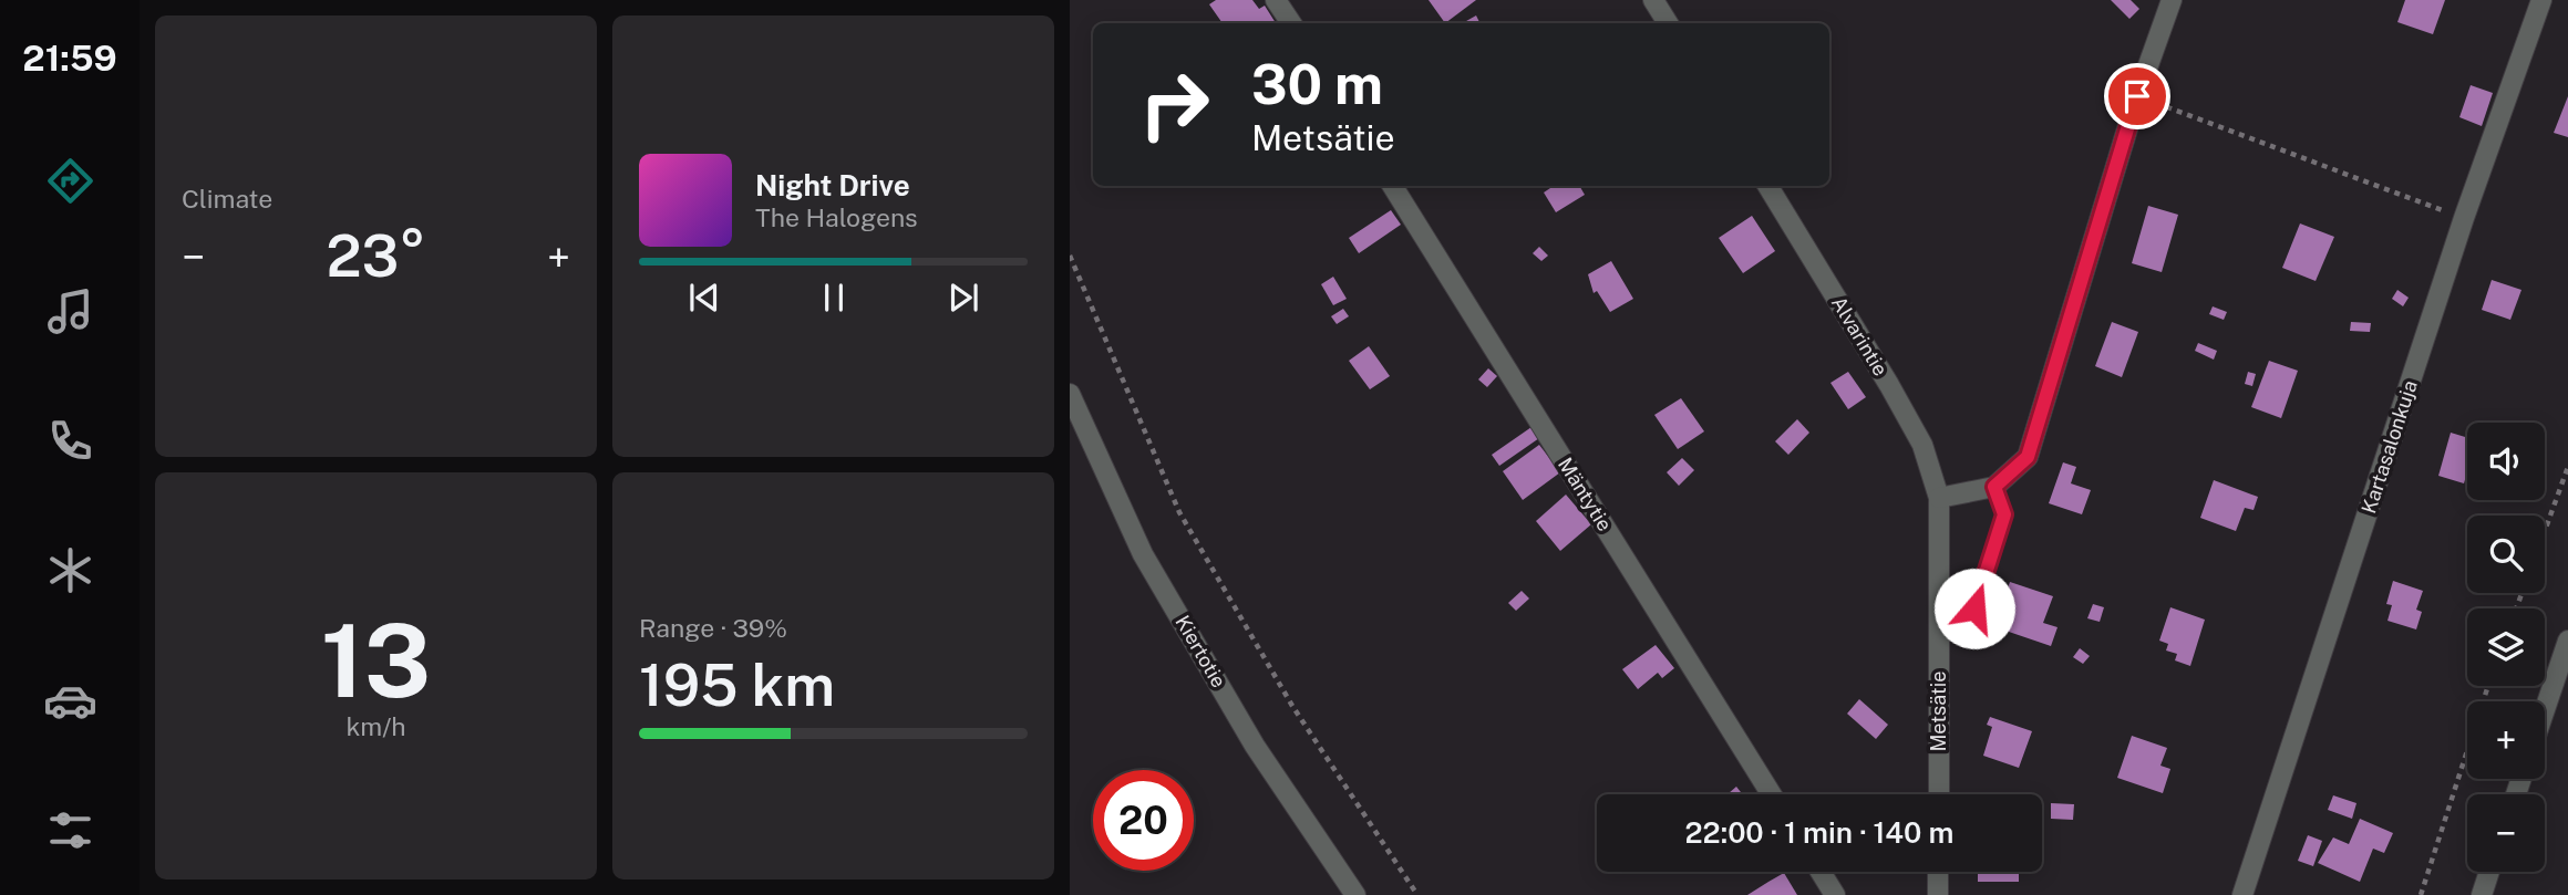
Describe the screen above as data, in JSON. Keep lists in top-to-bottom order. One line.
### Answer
{"streets":{"street":["Alvarintie","Kartasalonkuja","Mäntytie","Kiertotie","Metsätie"]},"crossings":[["Alvarintie","Metsätie"]],"page":{"tabs":"21:59","tile":["Climate",["13","km/h"],["Range · 39%","195 km"]],"turn":["30 m","Metsätie"],"song":["Night Drive","The Halogens"],"heat":["−","23°","+"],"map_buttons":["+","−"],"limit":"20","trip":"22:00 · 1 min · 140 m"}}
